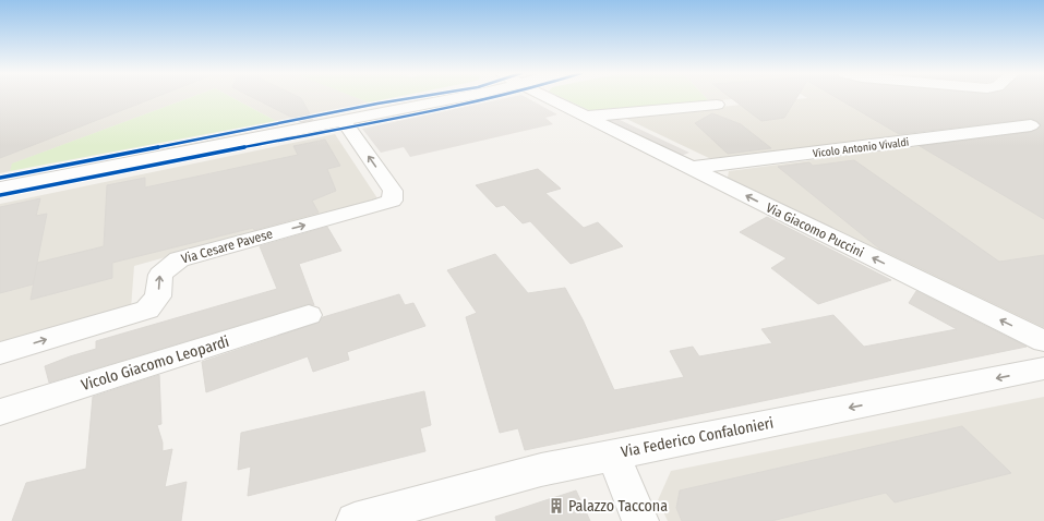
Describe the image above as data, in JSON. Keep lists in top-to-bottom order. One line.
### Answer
{"streets":{"street":["Vicolo Antonio Vivaldi","Via Giacomo Puccini","Via Cesare Pavese","Vicolo Giacomo Leopardi","Via Federico Confalonieri"]},"crossings":[["Vicolo Antonio Vivaldi","Via Giacomo Puccini"]],"one_way":["Via Giacomo Puccini","Via Federico Confalonieri"],"places":{"building":["Palazzo Taccona"]}}
